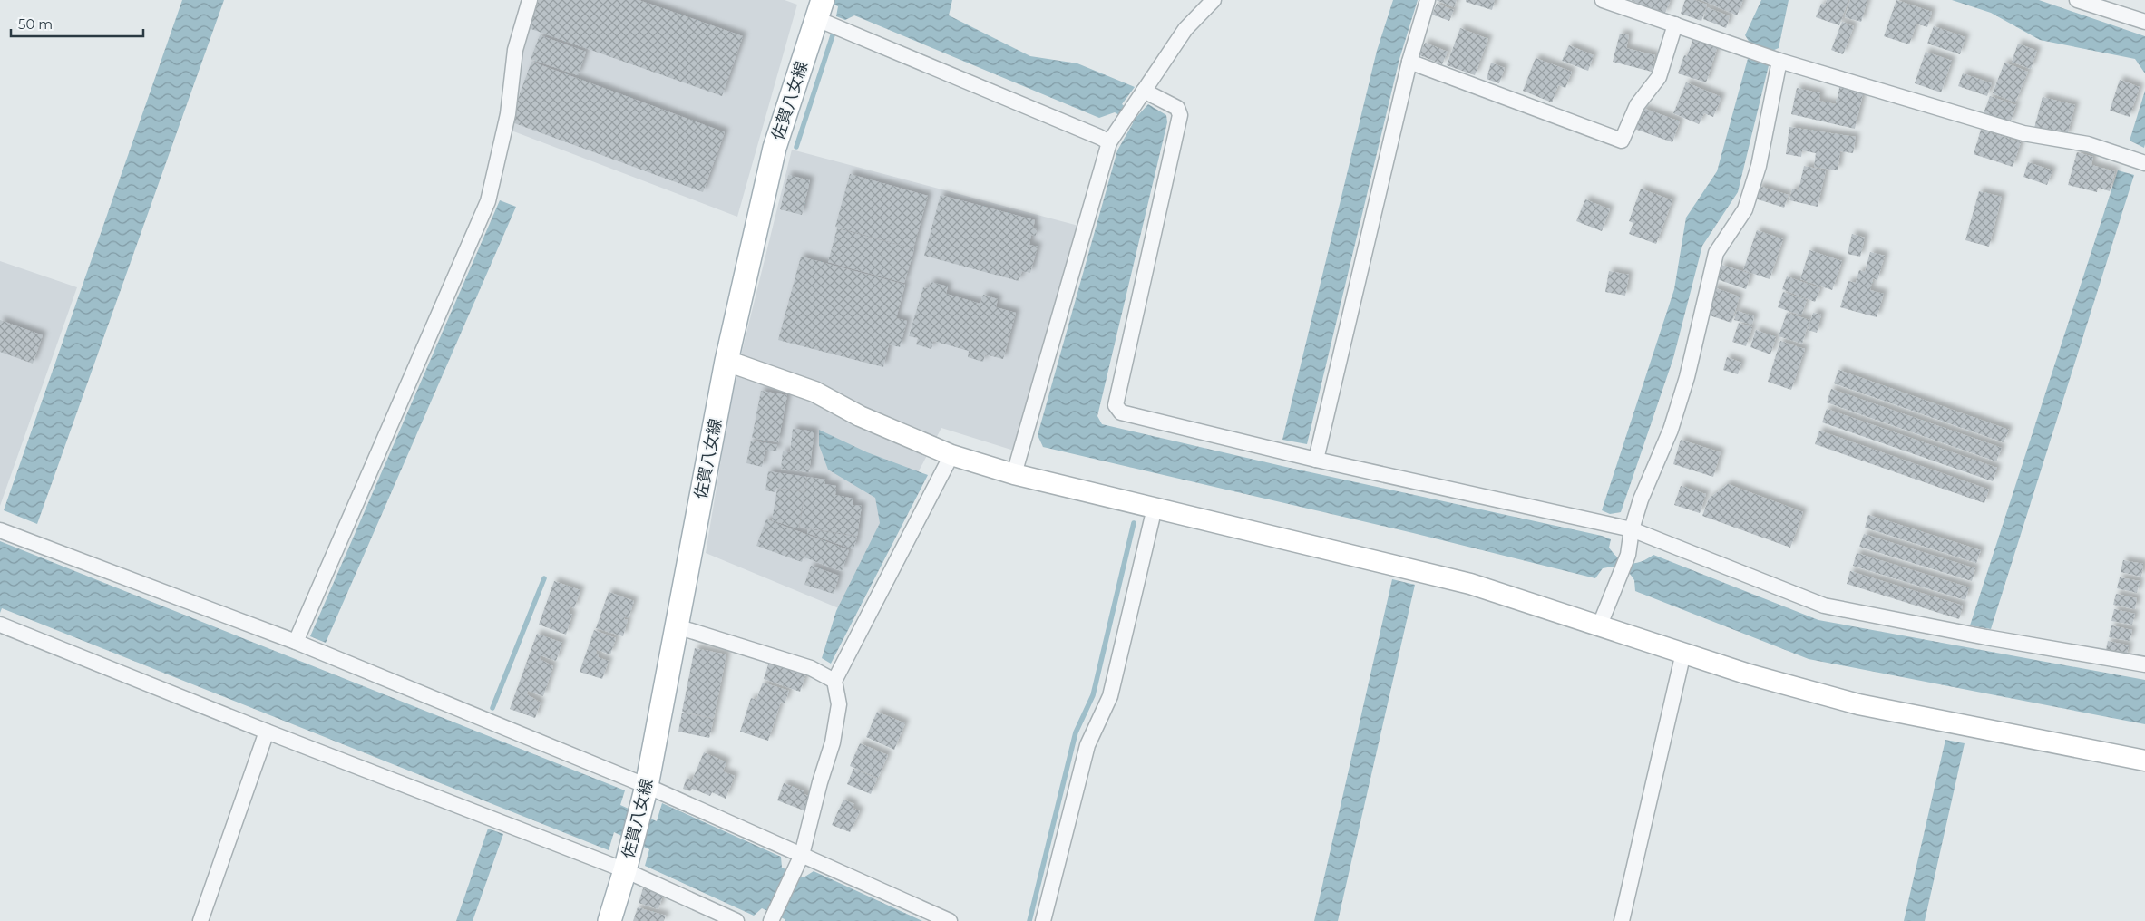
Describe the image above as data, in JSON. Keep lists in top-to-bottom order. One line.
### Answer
{"streets":{"main road":["佐賀八女線"]},"scale_bar":"50 m"}
